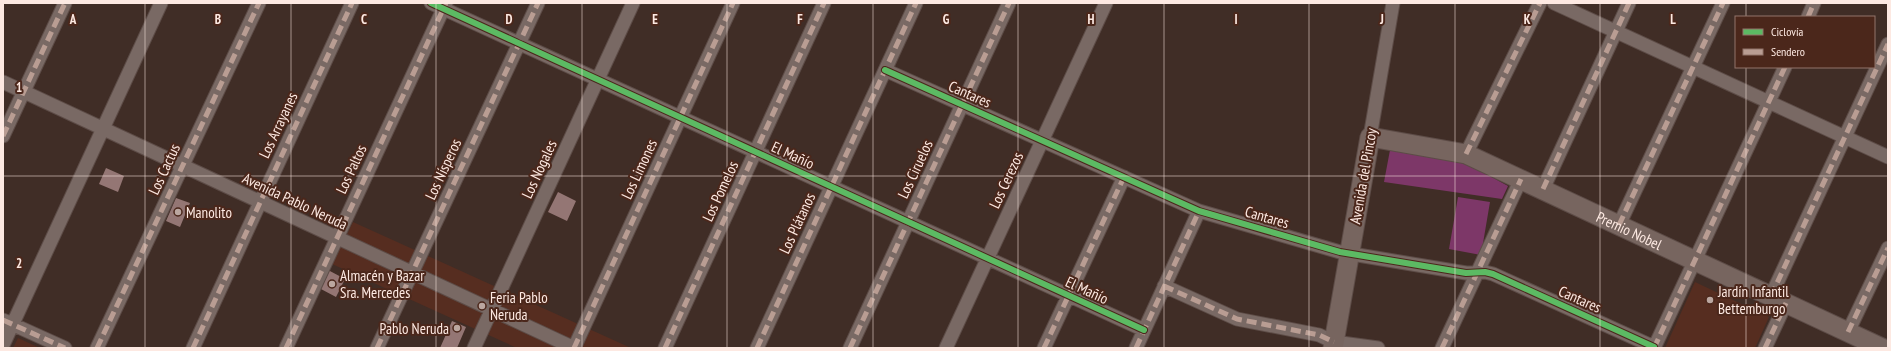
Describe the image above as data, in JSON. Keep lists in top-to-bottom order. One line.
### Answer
{"streets":{"street":["Cantares","Los Arrayanes","El Mañío","Los Cactus","Los Paltos","Los Nísperos","Los Nogales","Los Limones","Los Ciruelos","Avenida del Pincoy","Los Cerezos","Los Pomelos","Avenida Pablo Neruda","Los Plátanos","Premio Nobel"]},"crossings":[["Cantares","Los Ciruelos"],["Cantares","Avenida del Pincoy"],["Cantares","Los Cerezos"],["Cantares","Los Plátanos"],["Los Arrayanes","Avenida Pablo Neruda"],["El Mañío","Los Paltos"],["El Mañío","Los Nísperos"],["El Mañío","Los Nogales"],["El Mañío","Los Limones"],["El Mañío","Los Ciruelos"],["El Mañío","Los Cerezos"],["El Mañío","Los Pomelos"],["El Mañío","Los Plátanos"],["Los Cactus","Avenida Pablo Neruda"],["Los Paltos","Avenida Pablo Neruda"],["Los Nísperos","Avenida Pablo Neruda"],["Los Nogales","Avenida Pablo Neruda"],["Los Limones","Avenida Pablo Neruda"],["Avenida del Pincoy","Premio Nobel"]],"places":["Manolito","Almacén y Bazar Sra. Mercedes","Jardín Infantil Bettemburgo","Feria Pablo Neruda","Pablo Neruda"],"legend":["Ciclovía","Sendero"],"grid":{"columns":["A","B","C","D","E","F","G","H","I","J","K","L"],"rows":["1","2"]}}
